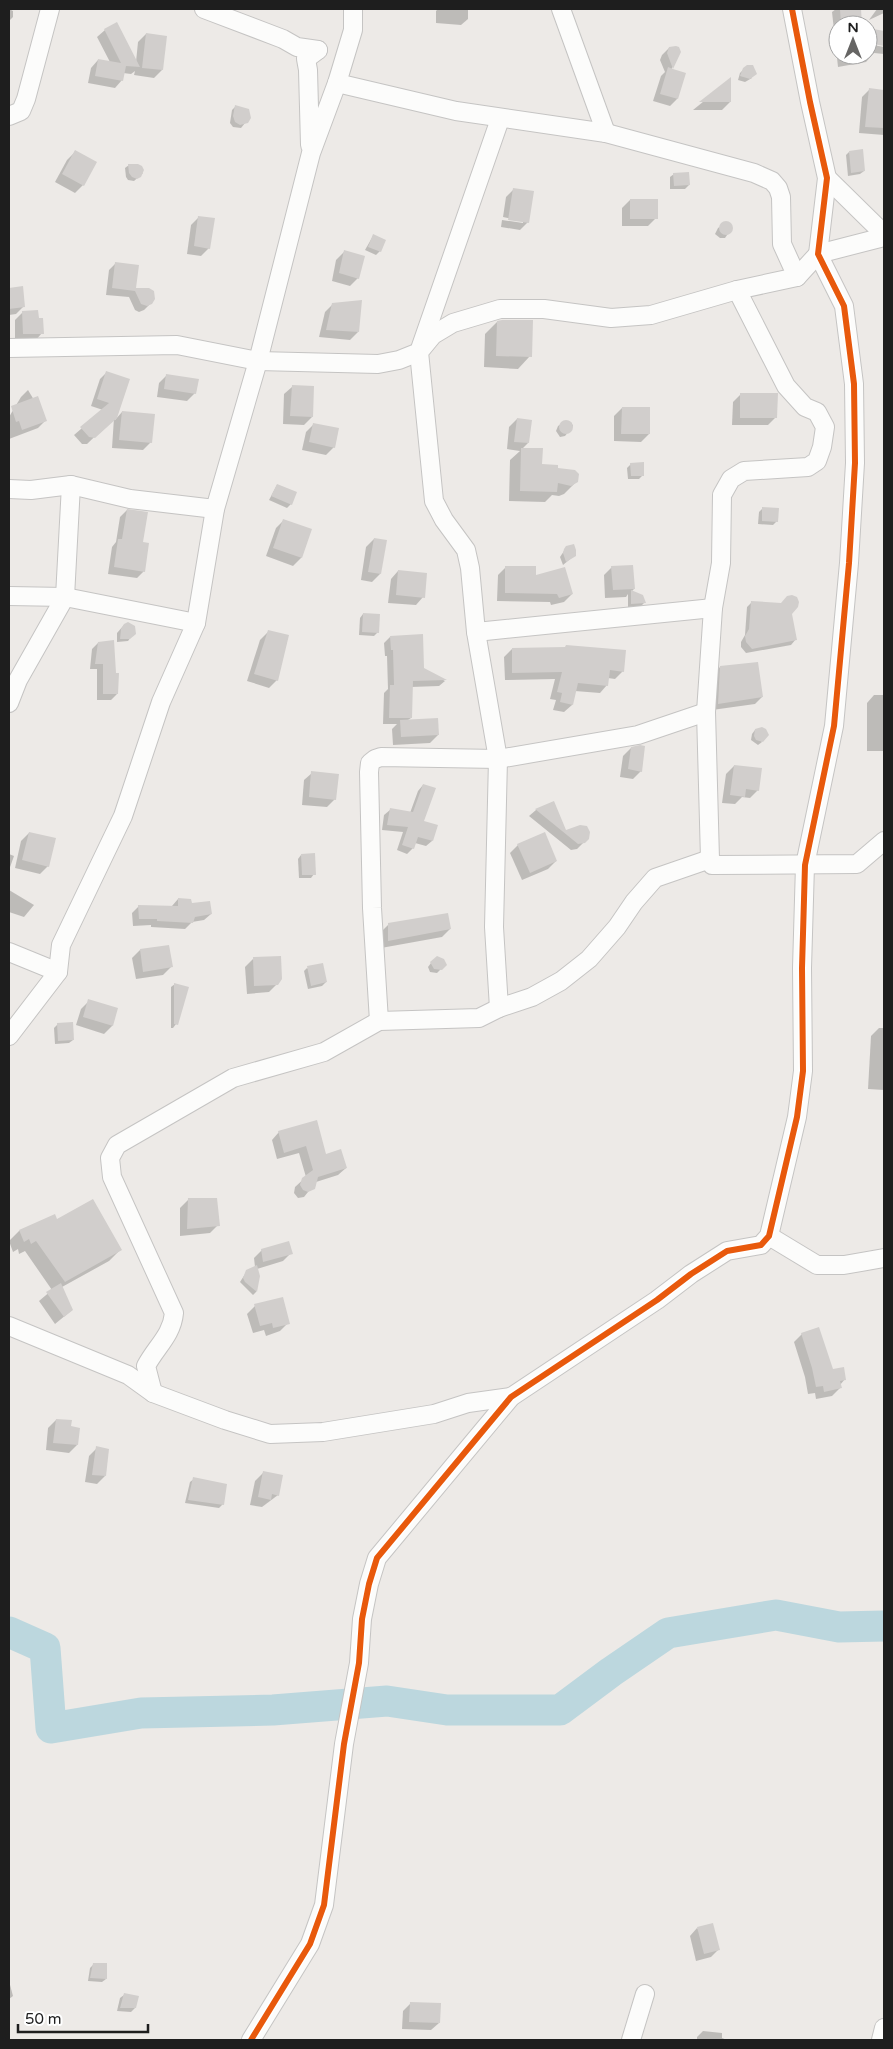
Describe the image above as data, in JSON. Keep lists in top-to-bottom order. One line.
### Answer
{"scale_bar":"50 m","north":"top"}
